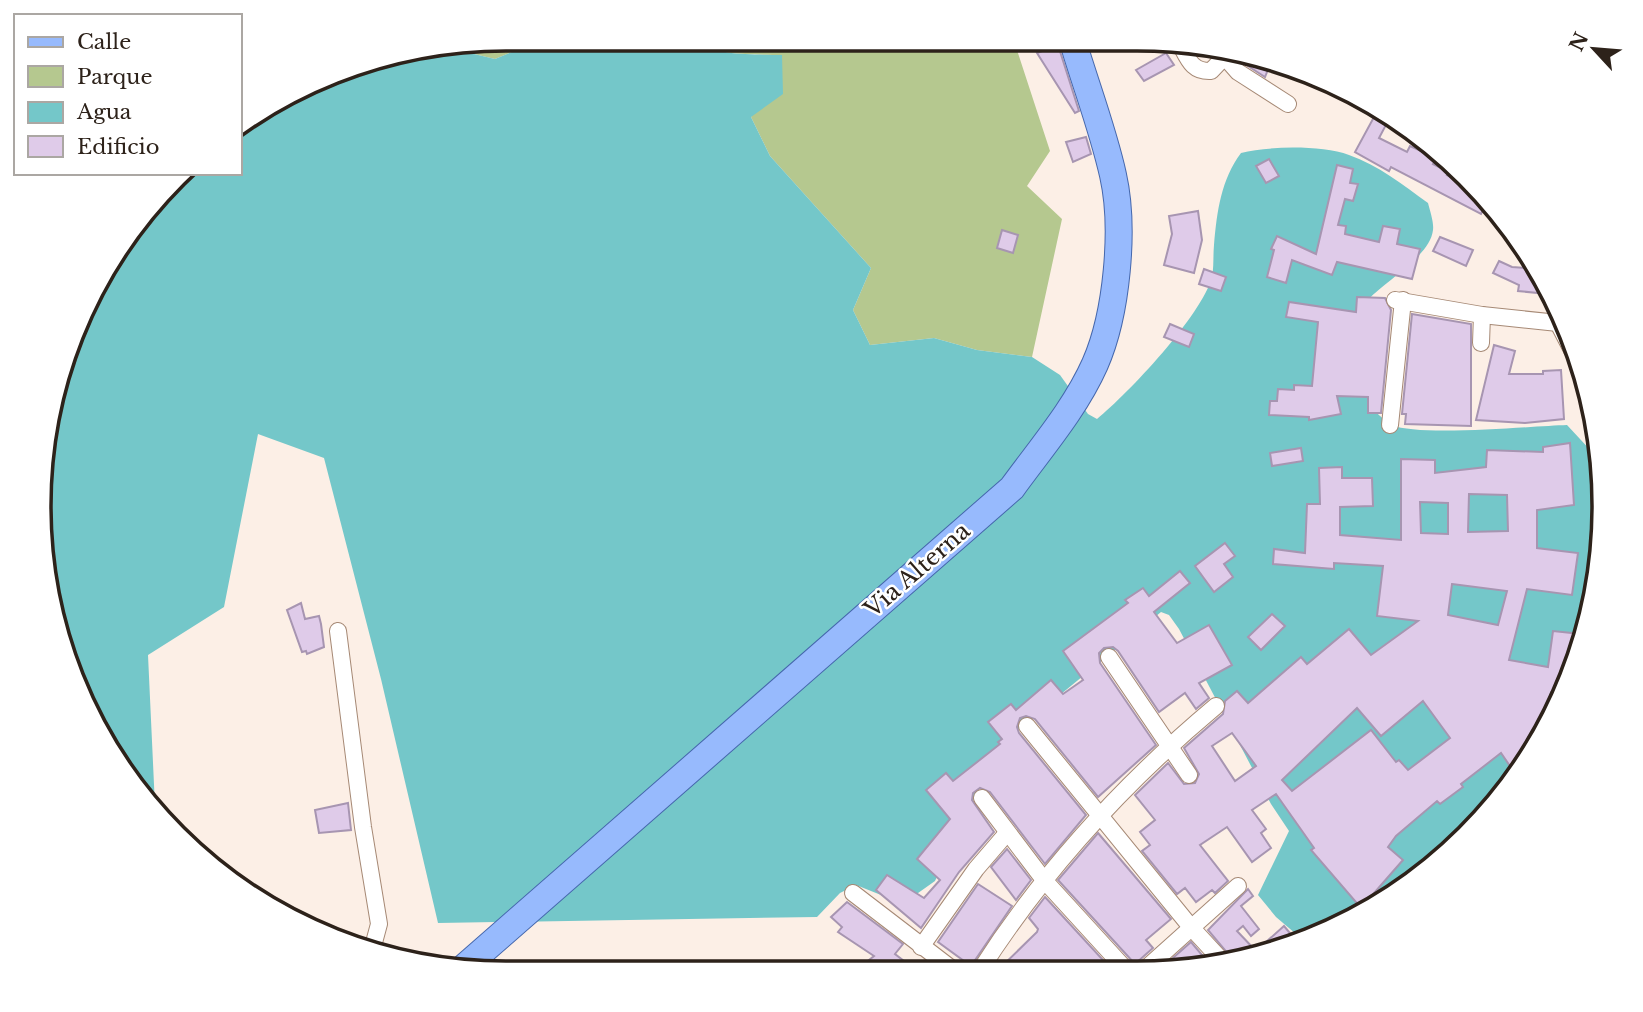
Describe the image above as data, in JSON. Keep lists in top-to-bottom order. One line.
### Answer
{"streets":{"main road":["Via Alterna"]},"legend":["Calle","Parque","Agua","Edificio"],"north":"top left"}
